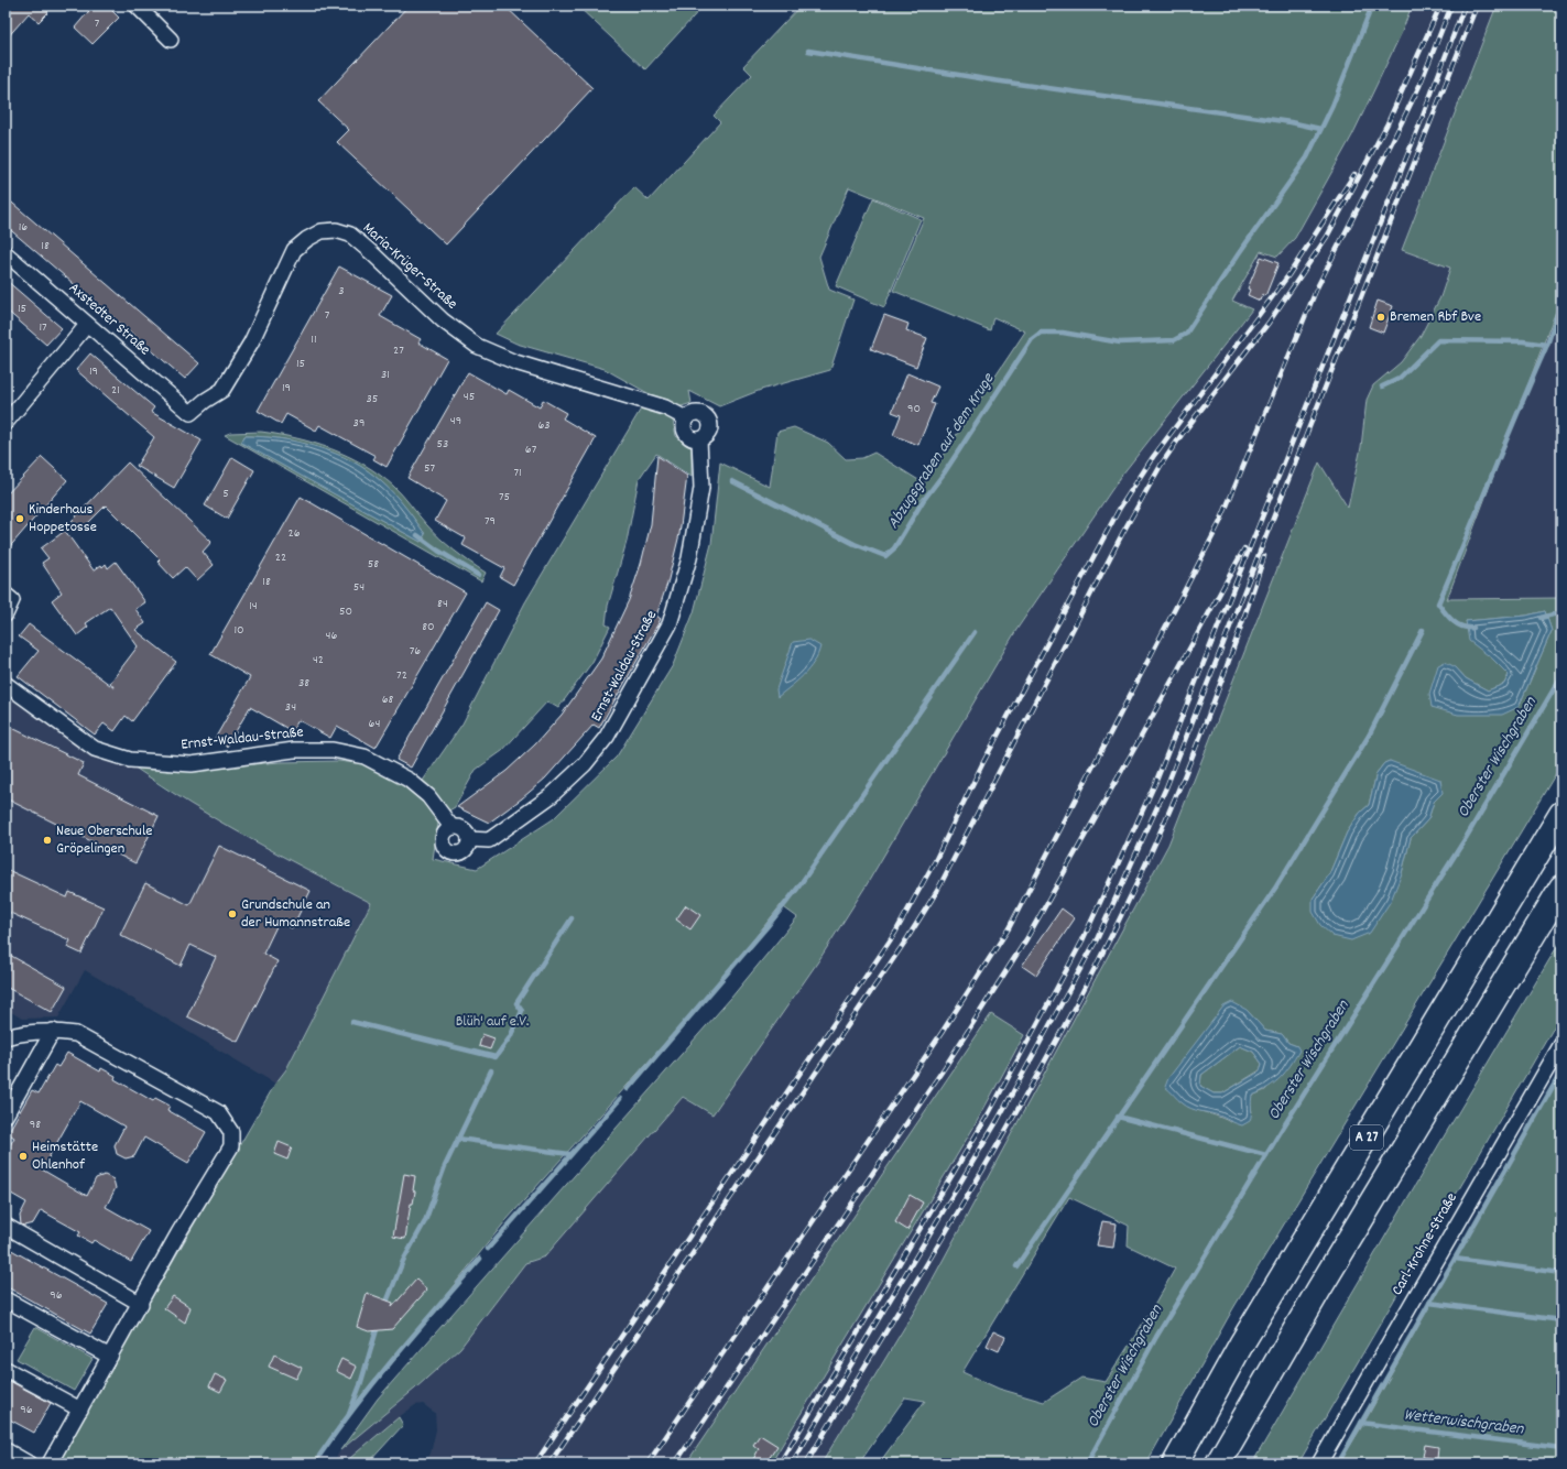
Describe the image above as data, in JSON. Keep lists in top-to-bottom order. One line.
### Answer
{"streets":{"highway":["A 27"],"street":["Maria-Krüger-Straße","Axstedter Straße","Ernst-Waldau-Straße","Carl-Krohne-Straße"]},"crossings":[["Maria-Krüger-Straße","Axstedter Straße"],["Maria-Krüger-Straße","Ernst-Waldau-Straße"]],"water":["Abzugsgraben auf dem Kruge","Oberster Wischgraben","Wetterwischgraben"],"parks":["Blüh' auf e.V."],"places":["Bremen Rbf Bve","Kinderhaus Hoppetosse","Neue Oberschule Gröpelingen","Grundschule an der Humannstraße","Heimstätte Ohlenhof"],"house_numbers":["7","16","18","3","15","7","17","11","27","15","19","31","19","21","45","35","90","49","39","63","53","67","57","71","5","75","79","26","22","58","18","54","84","14","50","80","10","46","76","42","72","38","68","34","64","98","96","96"]}
